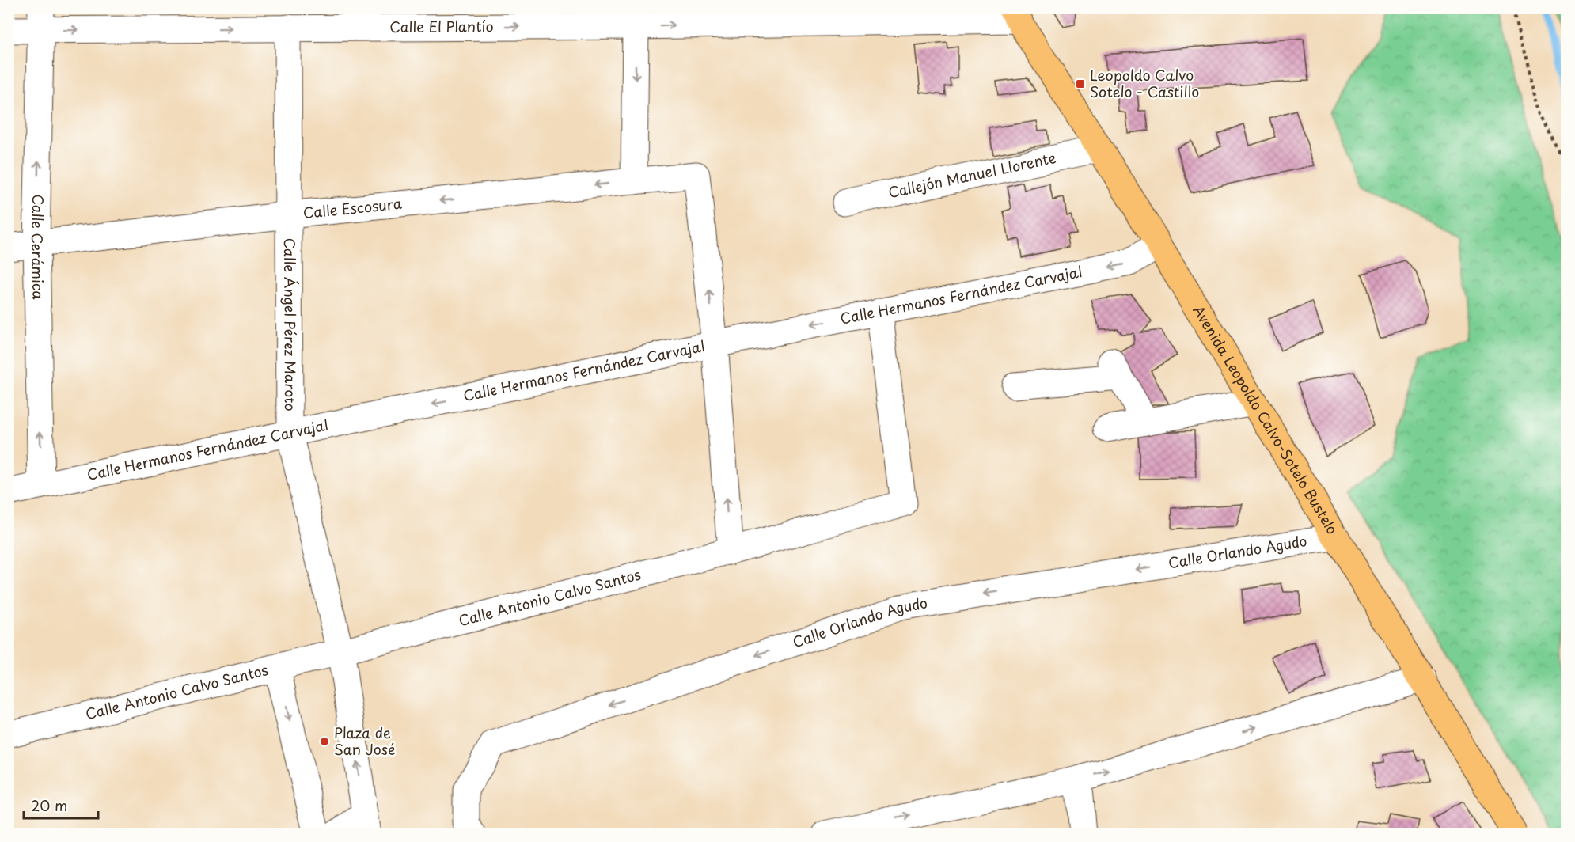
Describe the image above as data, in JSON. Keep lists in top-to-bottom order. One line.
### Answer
{"streets":{"main road":["Avenida Leopoldo Calvo-Sotelo Bustelo"],"street":["Calle El Plantío","Callejón Manuel Llorente","Calle Escosura","Calle Cerámica","Calle Hermanos Fernández Carvajal","Calle Ángel Pérez Maroto","Calle Orlando Agudo","Calle Antonio Calvo Santos"]},"crossings":[["Calle El Plantío","Calle Cerámica"],["Calle El Plantío","Calle Ángel Pérez Maroto"],["Calle El Plantío","Avenida Leopoldo Calvo-Sotelo Bustelo"],["Callejón Manuel Llorente","Avenida Leopoldo Calvo-Sotelo Bustelo"],["Calle Escosura","Calle Cerámica"],["Calle Escosura","Calle Hermanos Fernández Carvajal"],["Calle Escosura","Calle Ángel Pérez Maroto"],["Calle Cerámica","Calle Hermanos Fernández Carvajal"],["Calle Hermanos Fernández Carvajal","Calle Ángel Pérez Maroto"],["Calle Hermanos Fernández Carvajal","Avenida Leopoldo Calvo-Sotelo Bustelo"],["Calle Hermanos Fernández Carvajal","Calle Antonio Calvo Santos"],["Calle Ángel Pérez Maroto","Calle Antonio Calvo Santos"],["Avenida Leopoldo Calvo-Sotelo Bustelo","Calle Orlando Agudo"]],"one_way":["Calle El Plantío","Calle Cerámica","Calle Hermanos Fernández Carvajal"],"places":{"transit":["Leopoldo Calvo Sotelo - Castillo"],"other":["Plaza de San José"]},"scale_bar":"20 m"}
